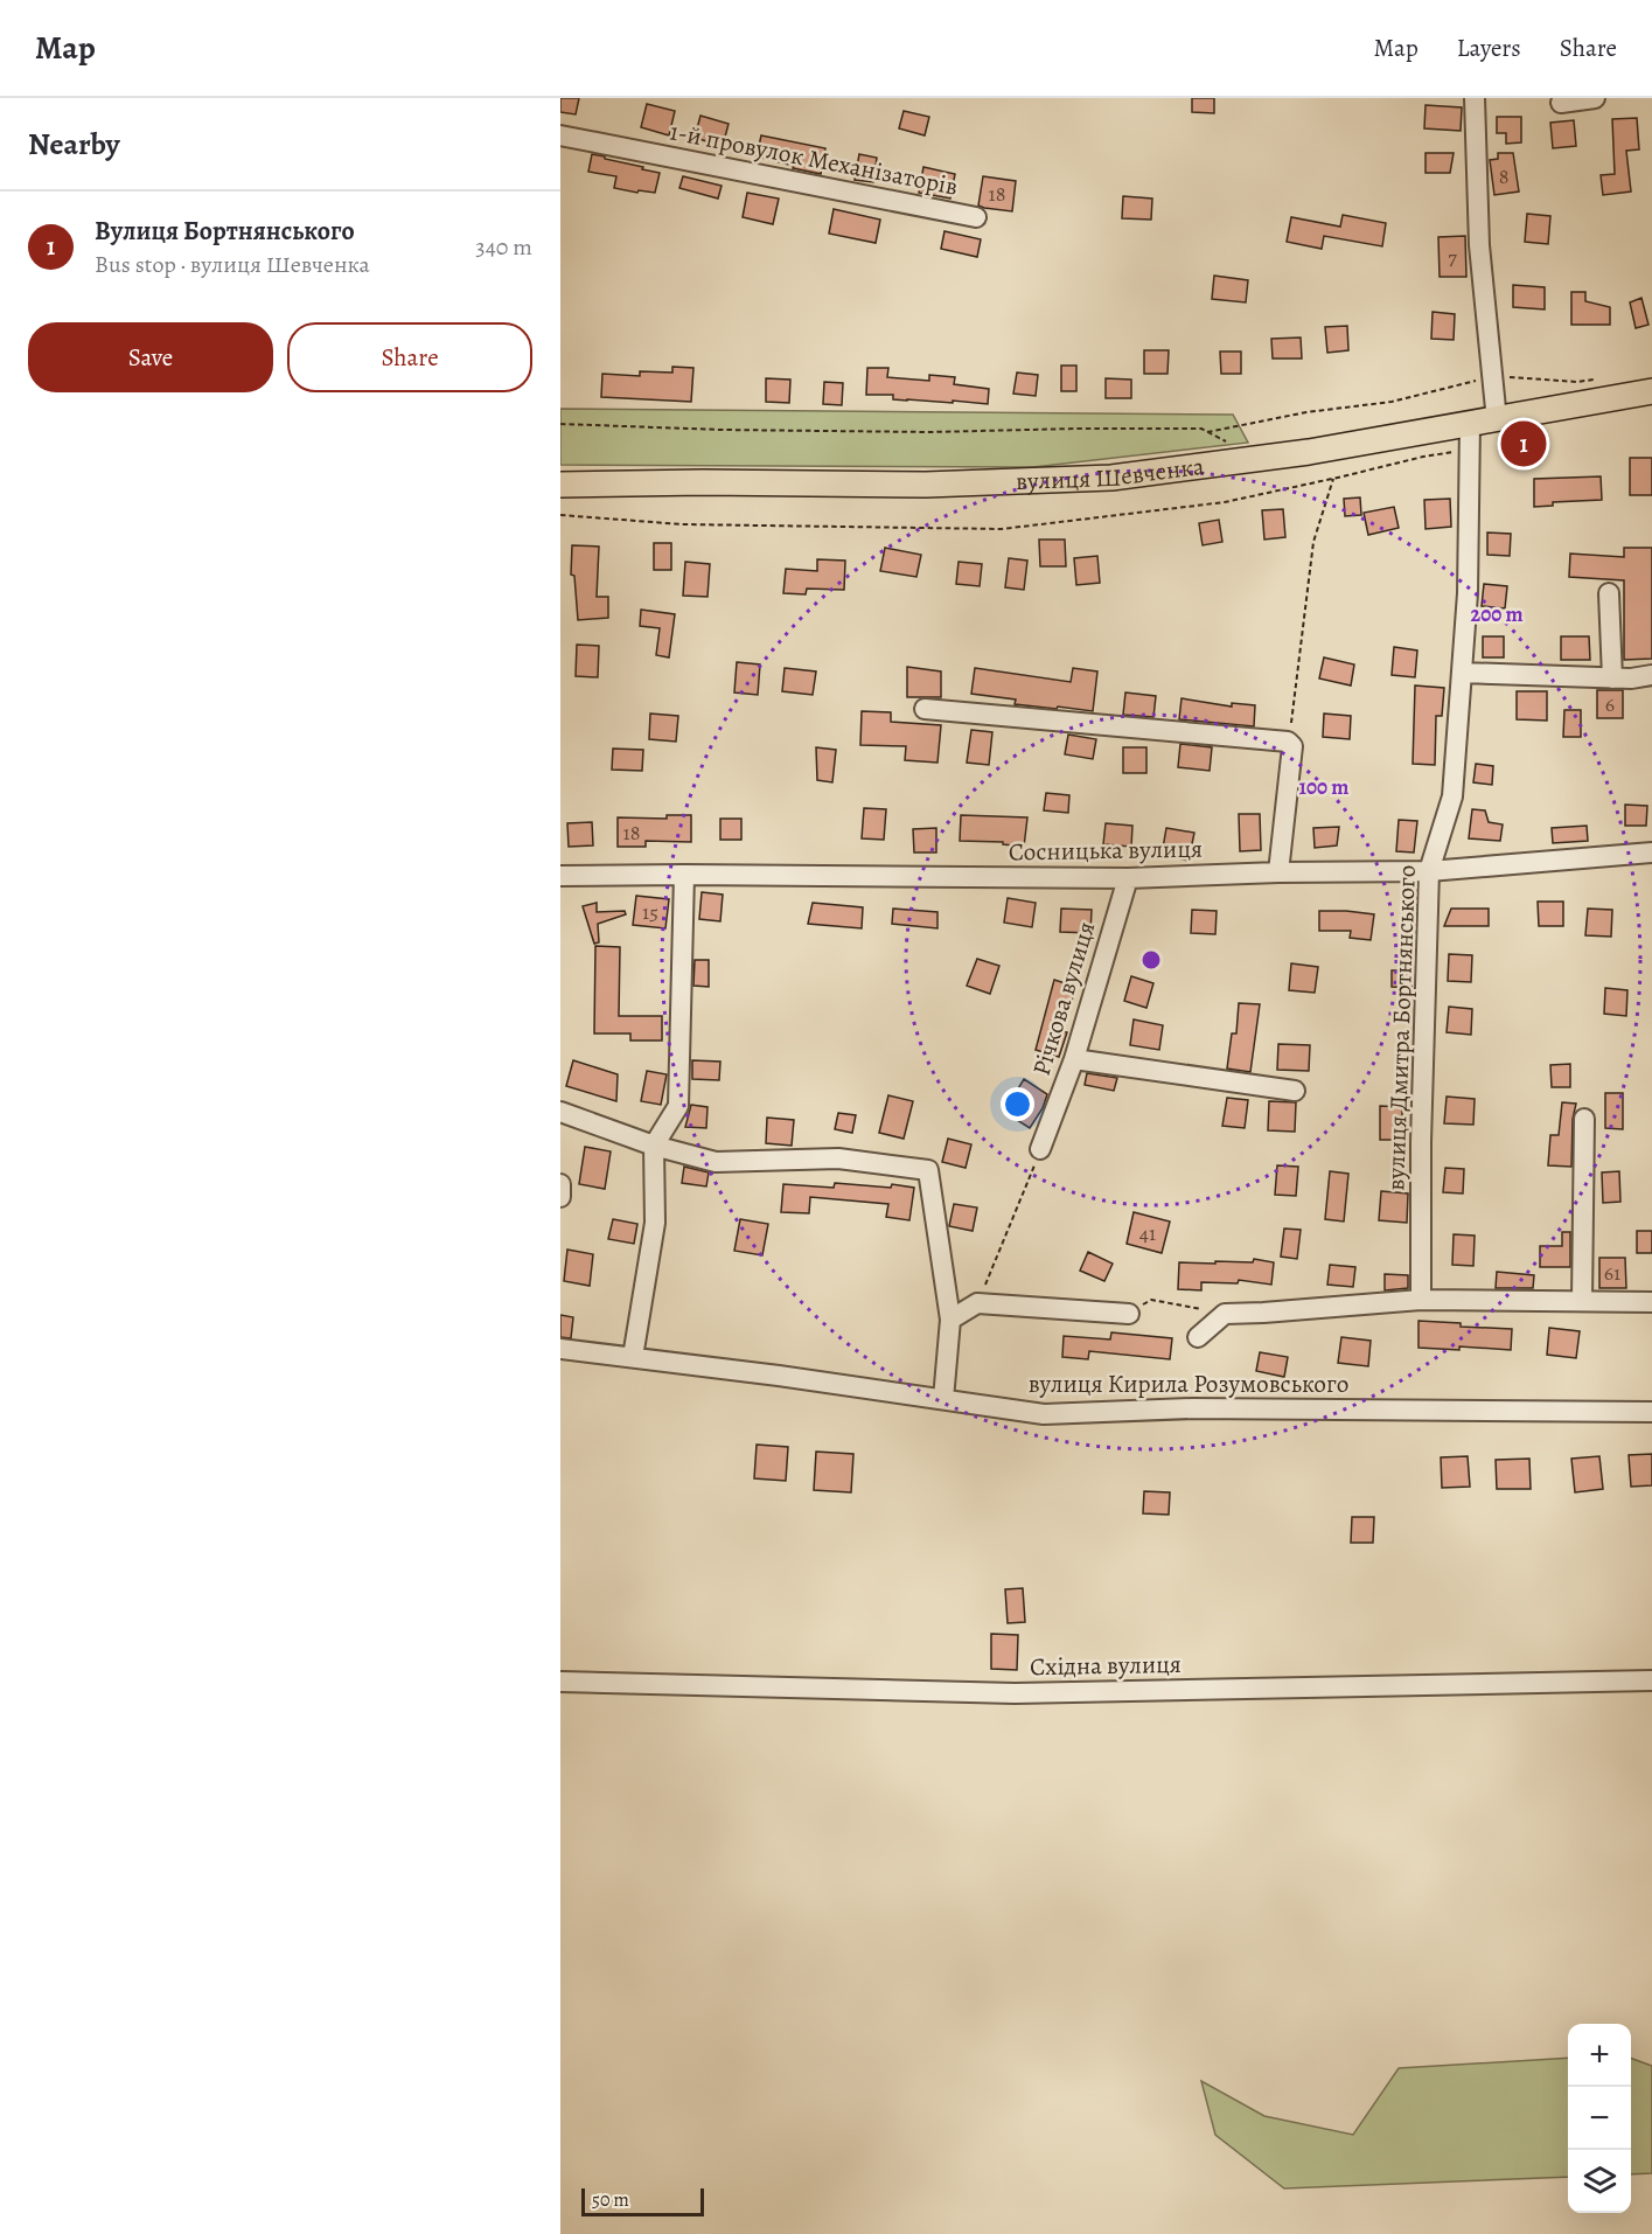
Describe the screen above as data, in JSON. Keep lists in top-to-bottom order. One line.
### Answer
{"streets":{"main road":["вулиця Шевченка"],"street":["1-й провулок Механізаторів","Сосницька вулиця","Річкова вулиця","вулиця Дмитра Бортнянського","вулиця Кирила Розумовського","Східна вулиця"]},"crossings":[["вулиця Шевченка","вулиця Дмитра Бортнянського"],["Сосницька вулиця","Річкова вулиця"],["Сосницька вулиця","вулиця Дмитра Бортнянського"]],"house_numbers":["8","18","7","6","18","15","41","61"],"scale_bar":"50 m","page":{"header":"Map","nav":["Map","Layers","Share"],"heading":"Nearby","list":[{"mark":"1","name":"Вулиця Бортнянського","note":"Bus stop · вулиця Шевченка","value":"340 m"}],"buttons":["Save","Share"],"pins":"1","map_buttons":["+","−"],"scale":"50 m"},"rings":["200 m","100 m"]}
